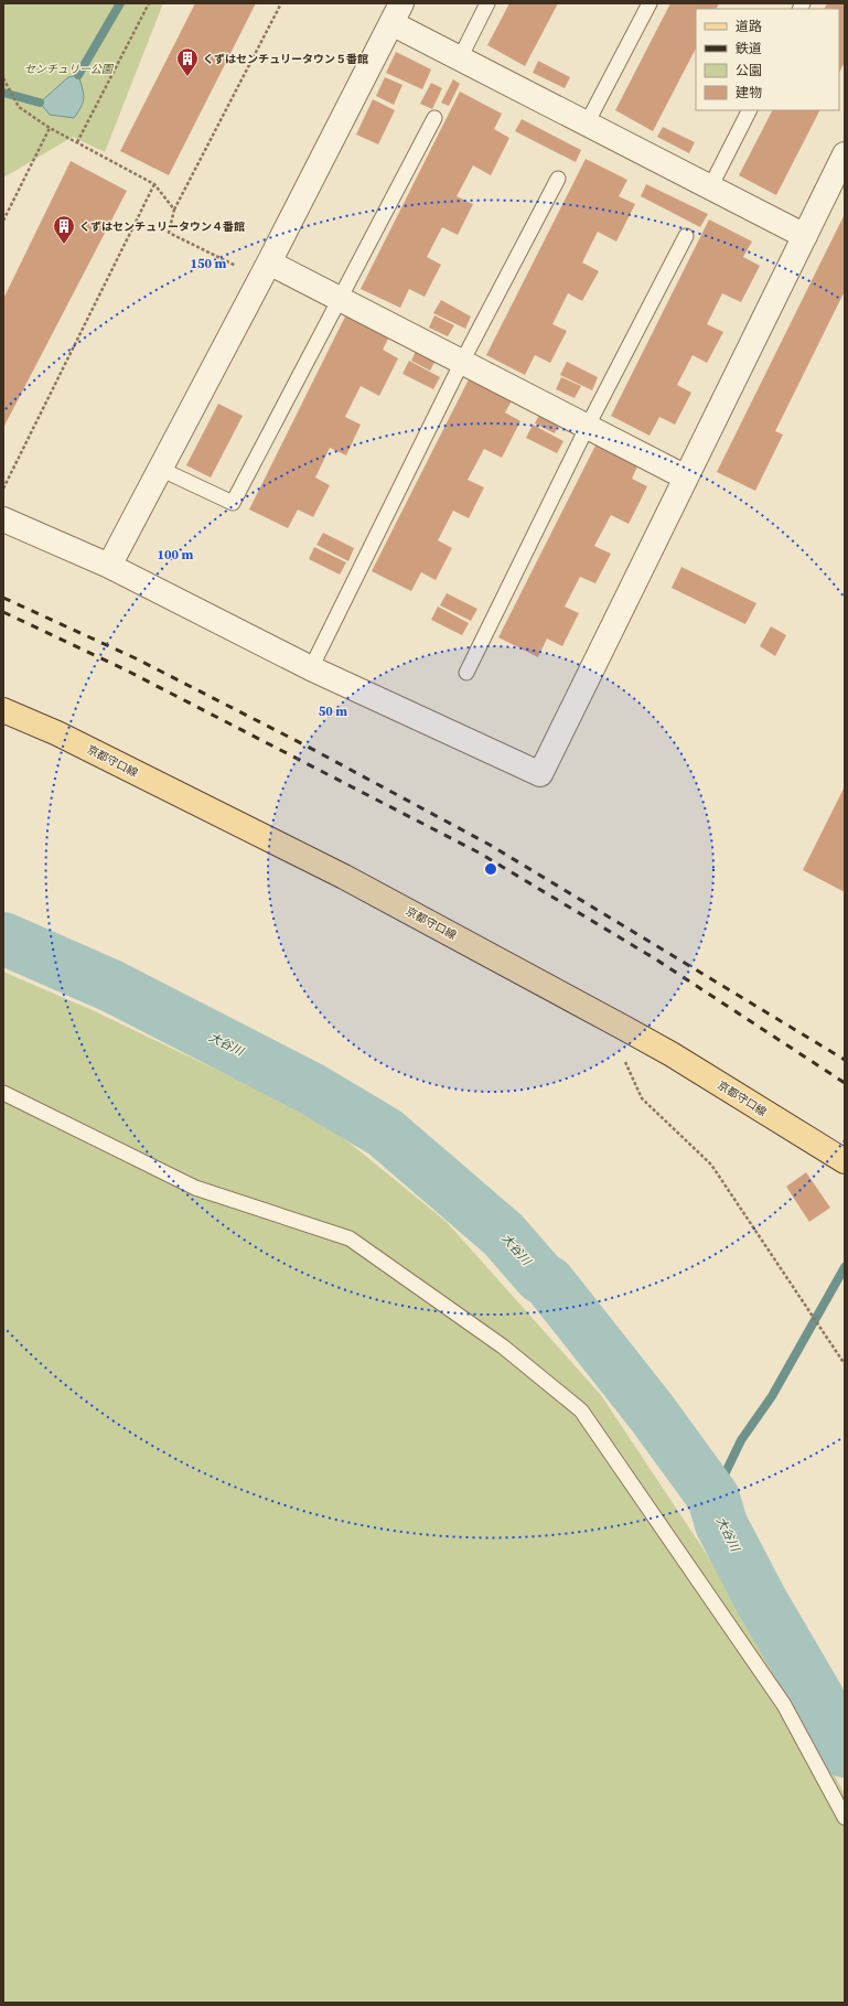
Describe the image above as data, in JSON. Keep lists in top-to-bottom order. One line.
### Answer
{"streets":{"main road":["京都守口線"]},"water":["大谷川"],"parks":["センチュリー公園"],"places":{"building":["くずはセンチュリータウン５番館","くずはセンチュリータウン４番館"]},"legend":["道路","鉄道","公園","建物"],"rings":["150 m","100 m","50 m"]}
